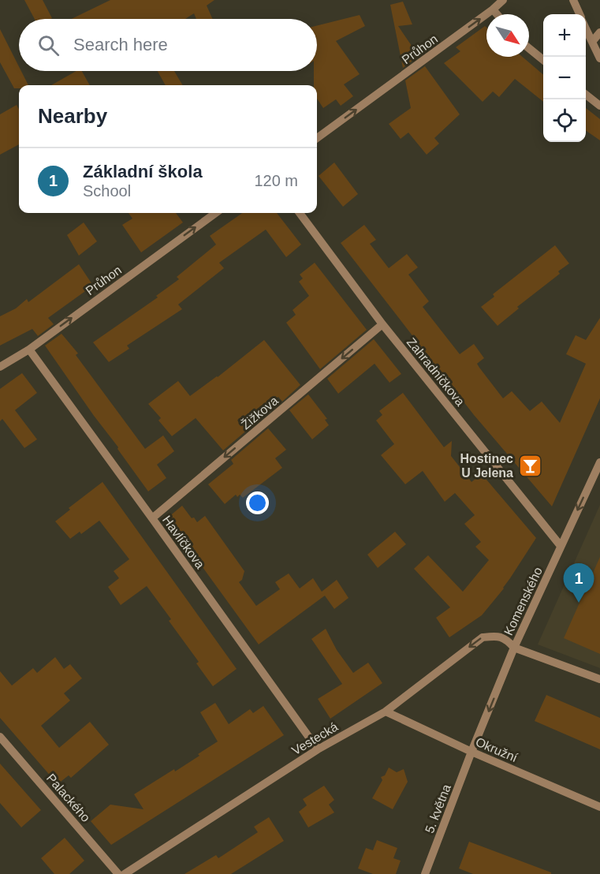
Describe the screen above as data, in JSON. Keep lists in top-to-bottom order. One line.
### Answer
{"streets":{"street":["Průhon","Zahradníčkova","Žižkova","Havlíčkova","Komenského","Vestecká","Okružní","Palackého","5. května"]},"crossings":[["Průhon","Havlíčkova"],["Zahradníčkova","Žižkova"],["Zahradníčkova","Komenského"],["Žižkova","Havlíčkova"],["Havlíčkova","Vestecká"],["Komenského","Vestecká"],["Komenského","Okružní"],["Komenského","5. května"],["Vestecká","Okružní"],["Okružní","5. května"]],"one_way":["Průhon","Žižkova","Komenského"],"places":{"bar":["Hostinec U Jelena"]},"north":"bottom right","page":{"map_buttons":["+","−"],"search":"Search here","heading":"Nearby","list":[{"mark":"1","name":"Základní škola","note":"School","value":"120 m"}],"pins":"1"}}
